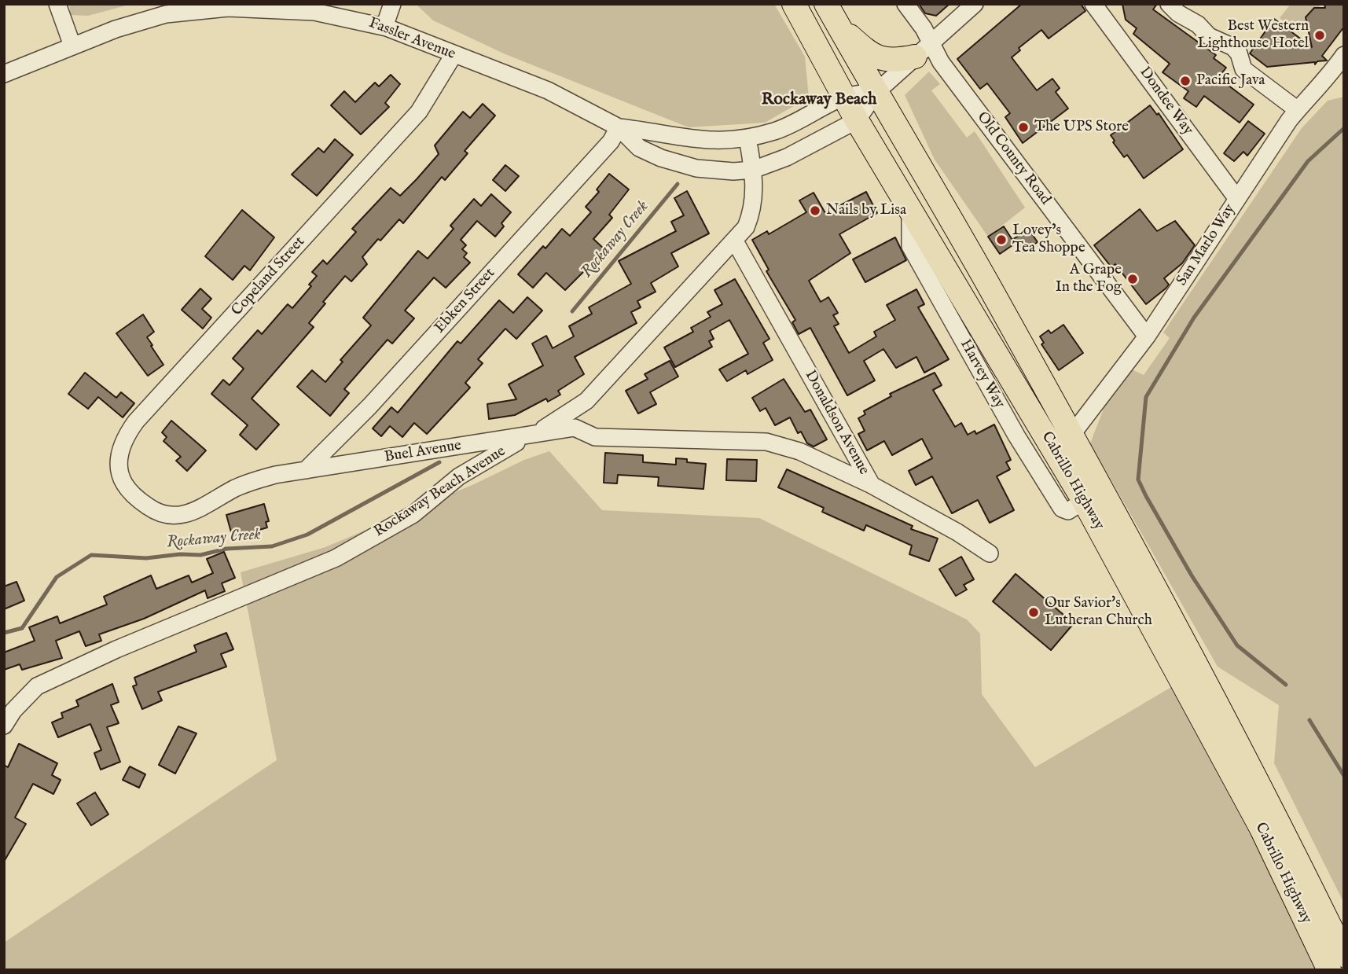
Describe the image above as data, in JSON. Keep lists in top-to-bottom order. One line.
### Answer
{"streets":{"highway":["Cabrillo Highway"],"street":["Fassler Avenue","Dondee Way","Old County Road","San Marlo Way","Copeland Street","Ebken Street","Donaldson Avenue","Buel Avenue","Rockaway Beach Avenue"]},"crossings":[["Fassler Avenue","Copeland Street"],["Fassler Avenue","Ebken Street"],["Fassler Avenue","Cabrillo Highway"],["Fassler Avenue","Rockaway Beach Avenue"],["Dondee Way","San Marlo Way"],["Old County Road","San Marlo Way"],["San Marlo Way","Cabrillo Highway"],["Copeland Street","Buel Avenue"],["Ebken Street","Buel Avenue"],["Donaldson Avenue","Buel Avenue"],["Donaldson Avenue","Rockaway Beach Avenue"],["Buel Avenue","Rockaway Beach Avenue"]],"districts":["Rockaway Beach"],"water":["Rockaway Creek"],"places":["Best Western Lighthouse Hotel","Pacific Java","The UPS Store","Nails by Lisa","Lovey’s Tea Shoppe","A Grape In the Fog","Our Savior's Lutheran Church"]}
